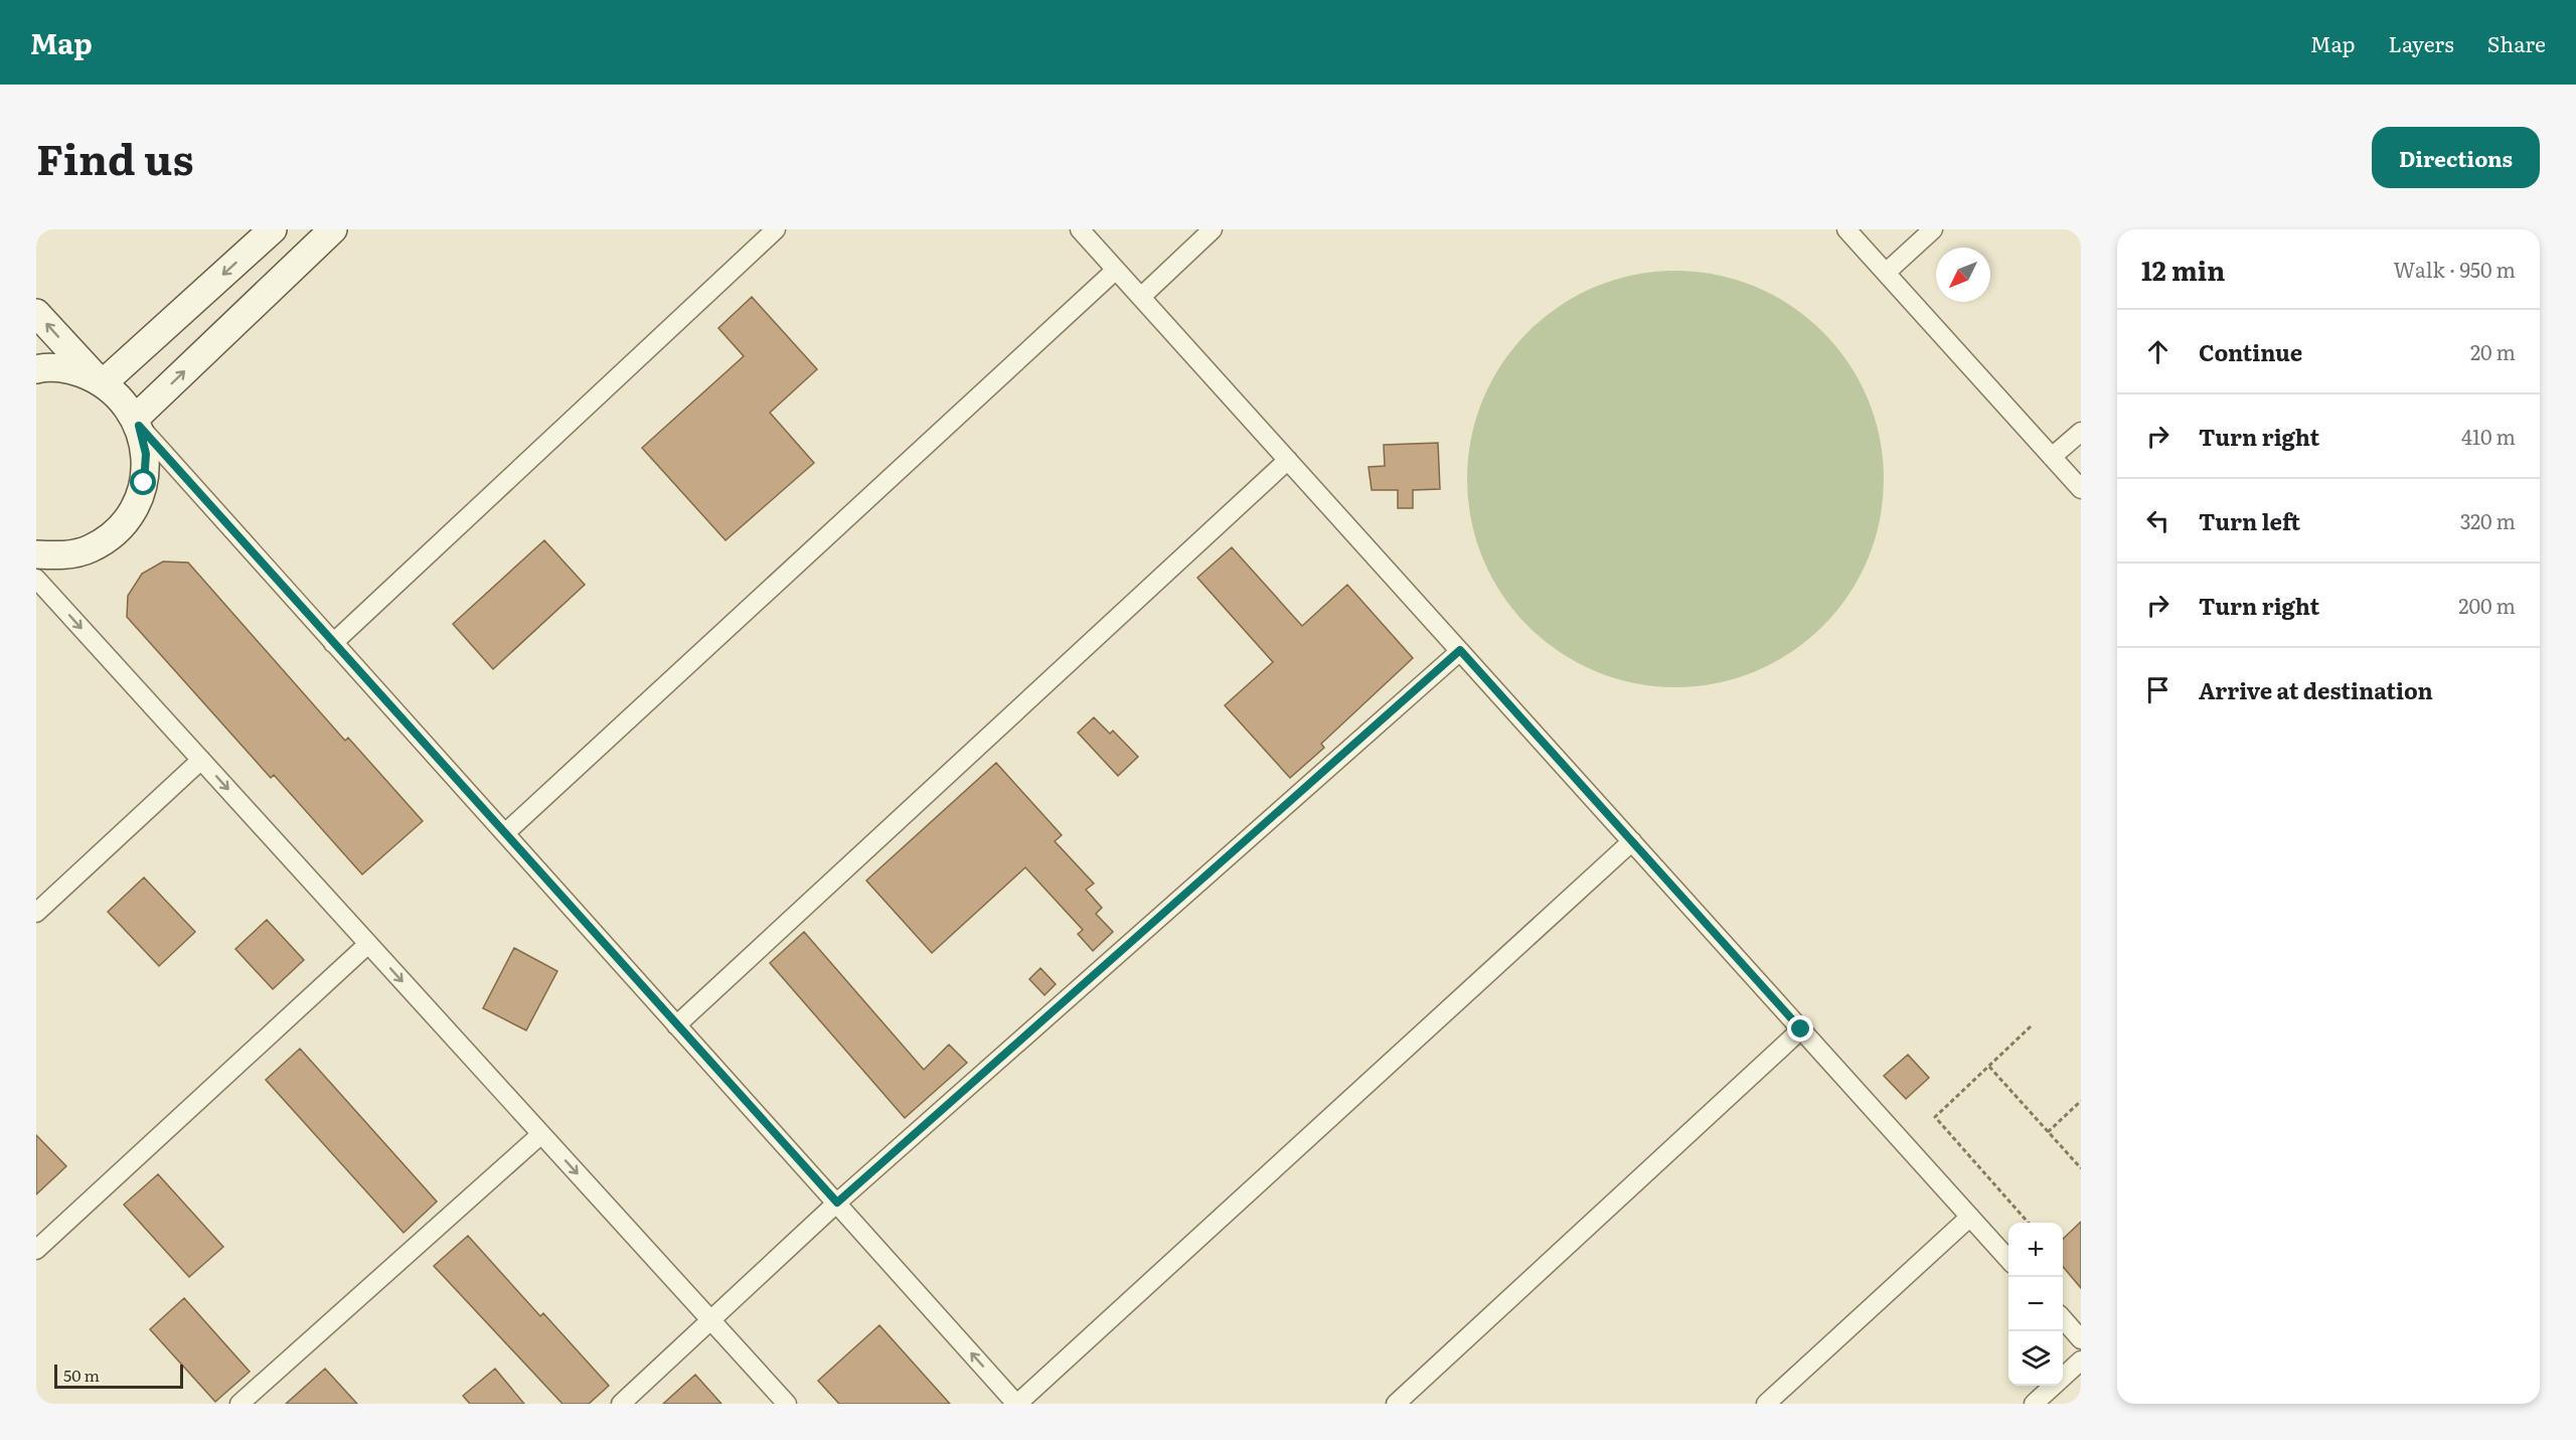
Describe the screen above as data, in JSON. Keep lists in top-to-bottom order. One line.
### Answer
{"scale_bar":"50 m","north":"bottom left","page":{"header":"Map","nav":["Map","Layers","Share"],"title":"Find us","buttons":"Directions","heading":["12 min","Walk · 950 m"],"list":[["Continue","20 m"],["Turn right","410 m"],["Turn left","320 m"],["Turn right","200 m"],"Arrive at destination"],"map_buttons":["+","−"],"scale":"50 m"}}
